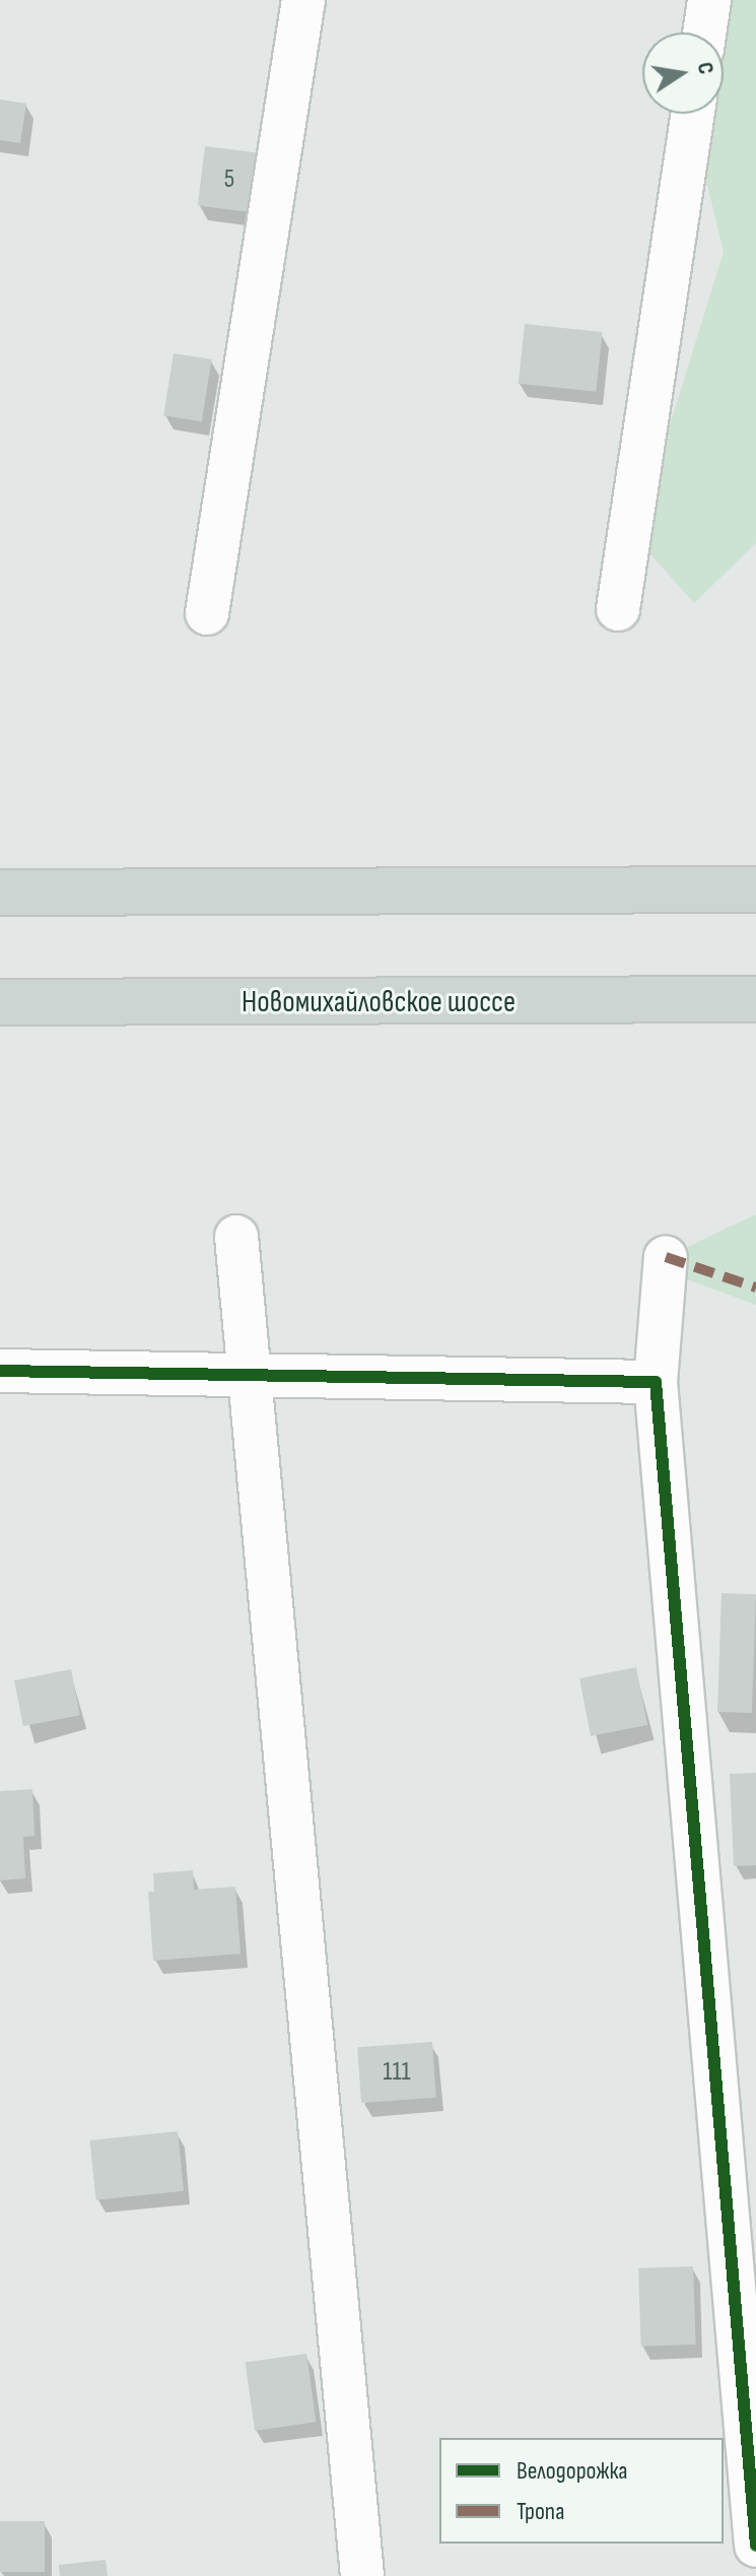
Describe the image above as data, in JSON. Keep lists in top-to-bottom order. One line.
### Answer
{"streets":{"main road":["Новомихайловское шоссе"]},"house_numbers":["5","111"],"legend":["Велодорожка","Тропа"],"north":"right"}
